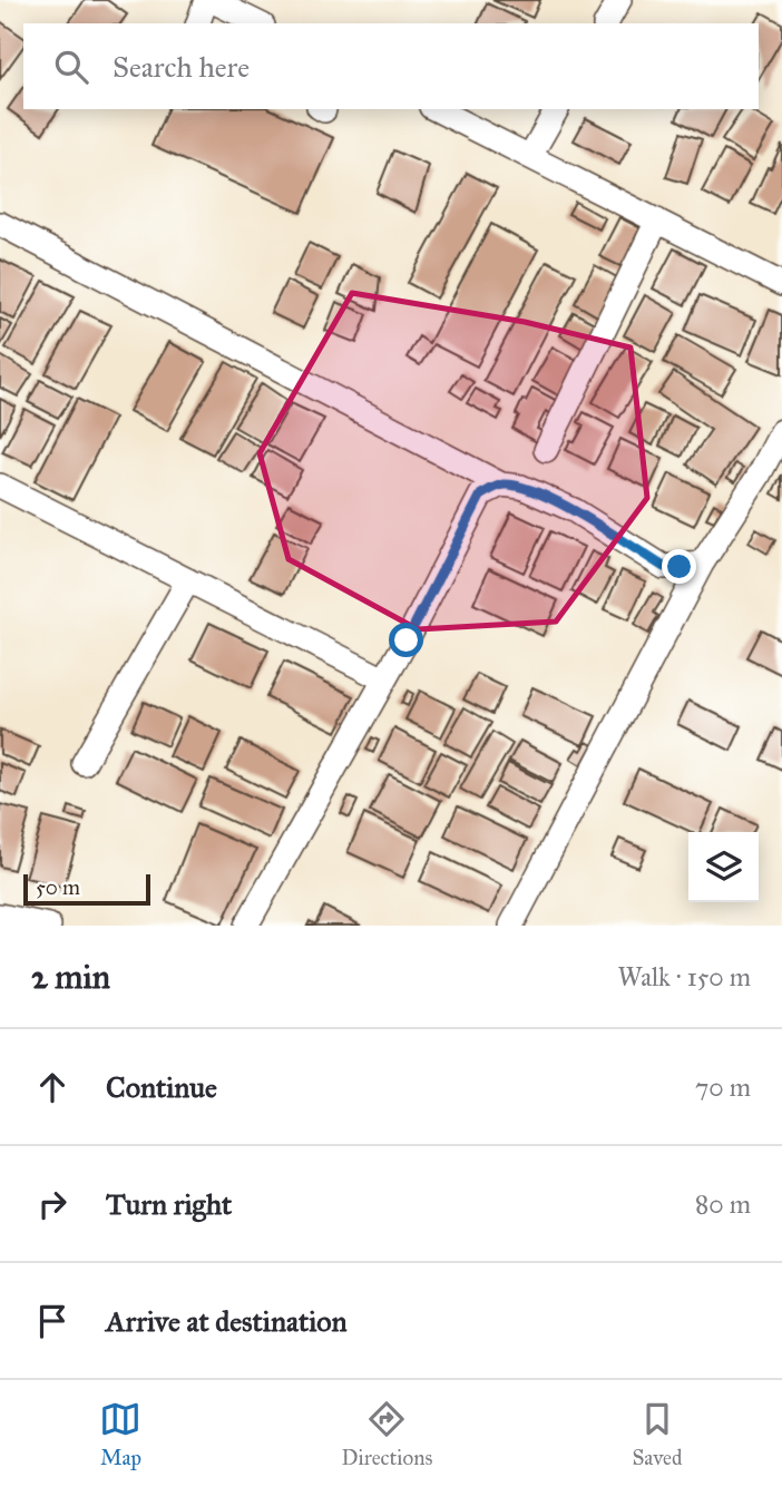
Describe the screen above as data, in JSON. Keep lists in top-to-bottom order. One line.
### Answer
{"scale_bar":"50 m","page":{"search":"Search here","scale":"50 m","heading":["2 min","Walk · 150 m"],"list":[["Continue","70 m"],["Turn right","80 m"],"Arrive at destination"],"nav":["Map","Directions","Saved"]}}
